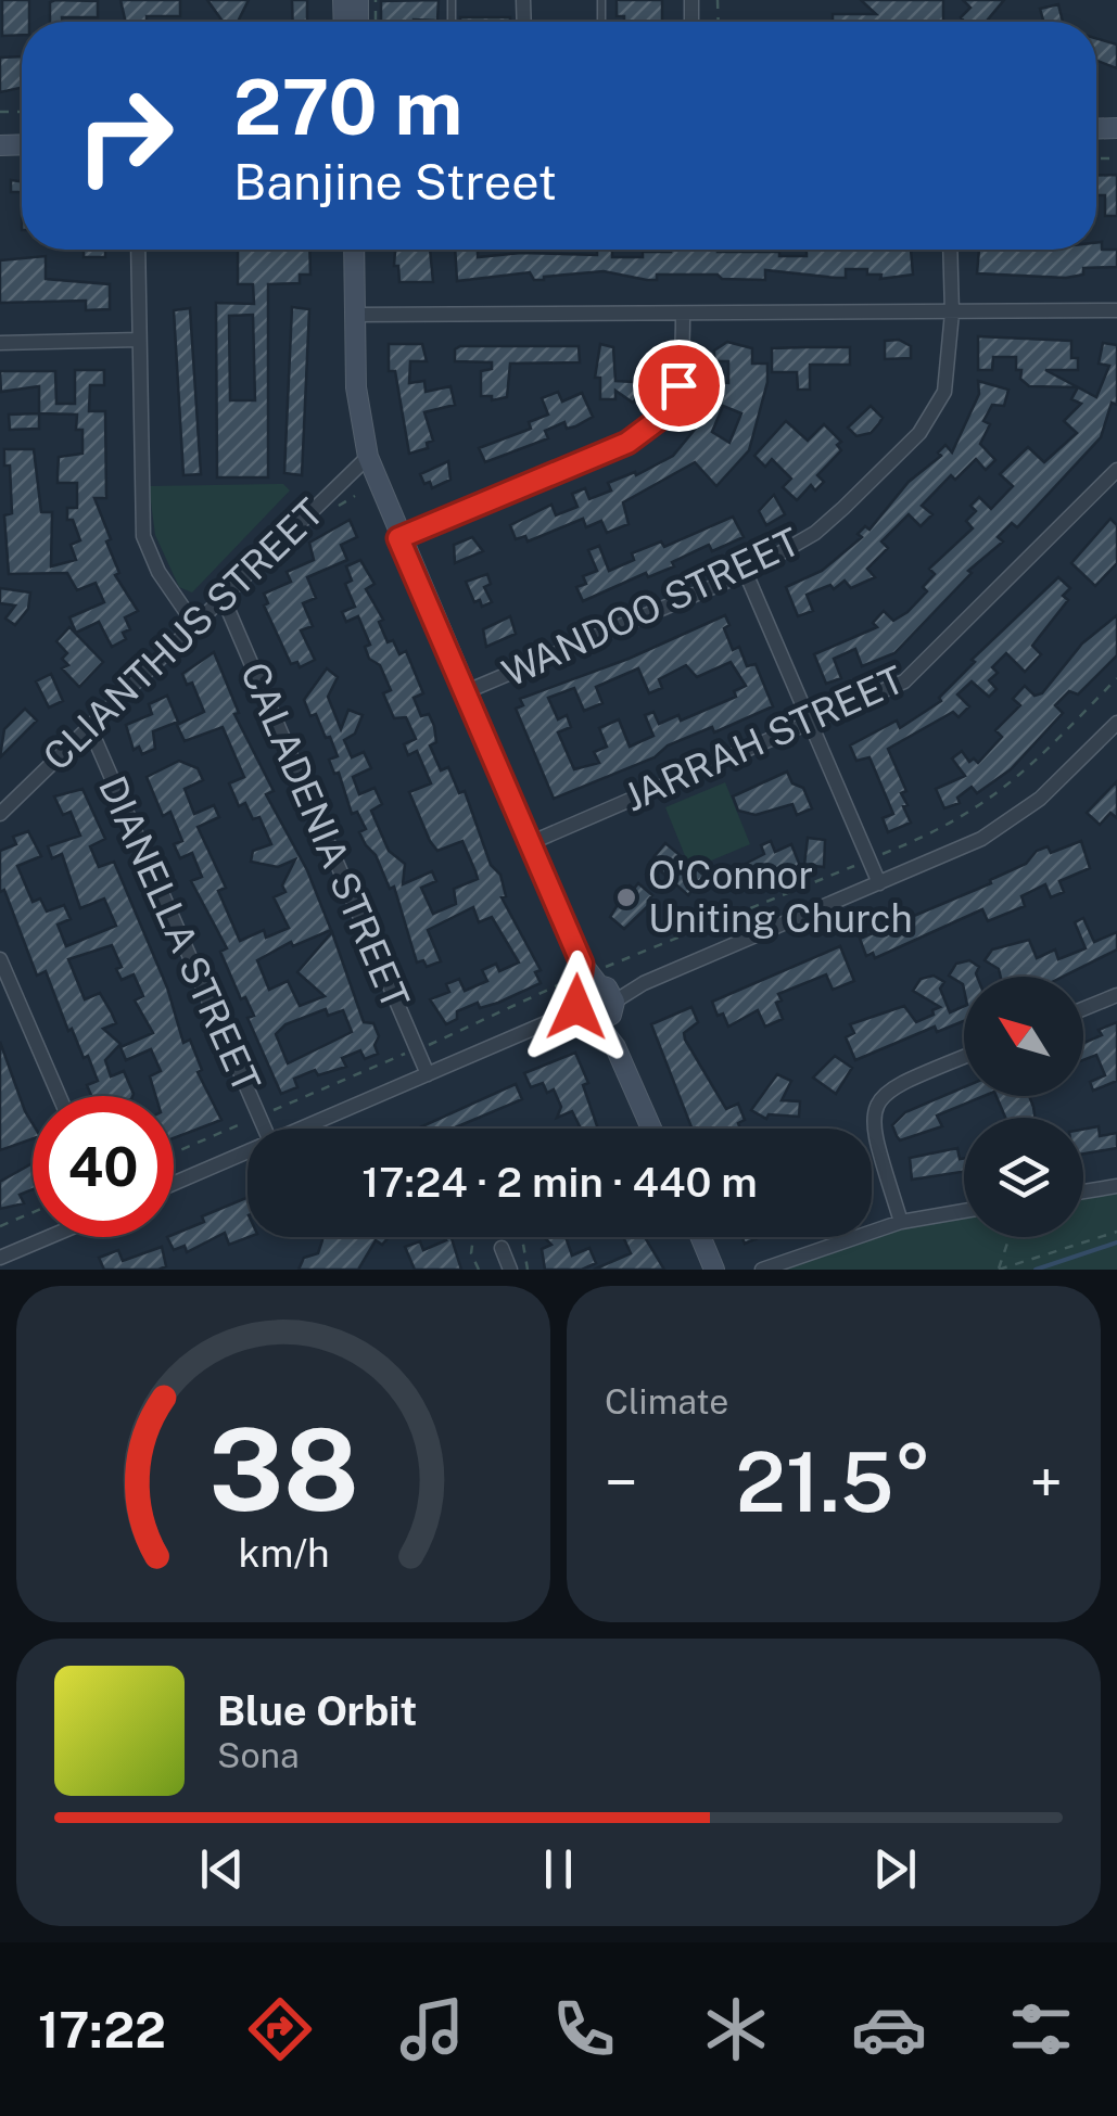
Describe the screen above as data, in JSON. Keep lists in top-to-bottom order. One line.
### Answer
{"streets":{"street":["WANDOO STREET","CLIANTHUS STREET","JARRAH STREET","CALADENIA STREET","DIANELLA STREET"]},"crossings":[["CLIANTHUS STREET","CALADENIA STREET"],["CLIANTHUS STREET","DIANELLA STREET"]],"places":["O'Connor Uniting Church"],"north":"top left","page":{"turn":["270 m","Banjine Street"],"limit":"40","trip":"17:24 · 2 min · 440 m","tile":"Climate","heat":["−","21.5°","+"],"song":["Blue Orbit","Sona"],"tabs":"17:22","gauge":["38","km/h"]}}
